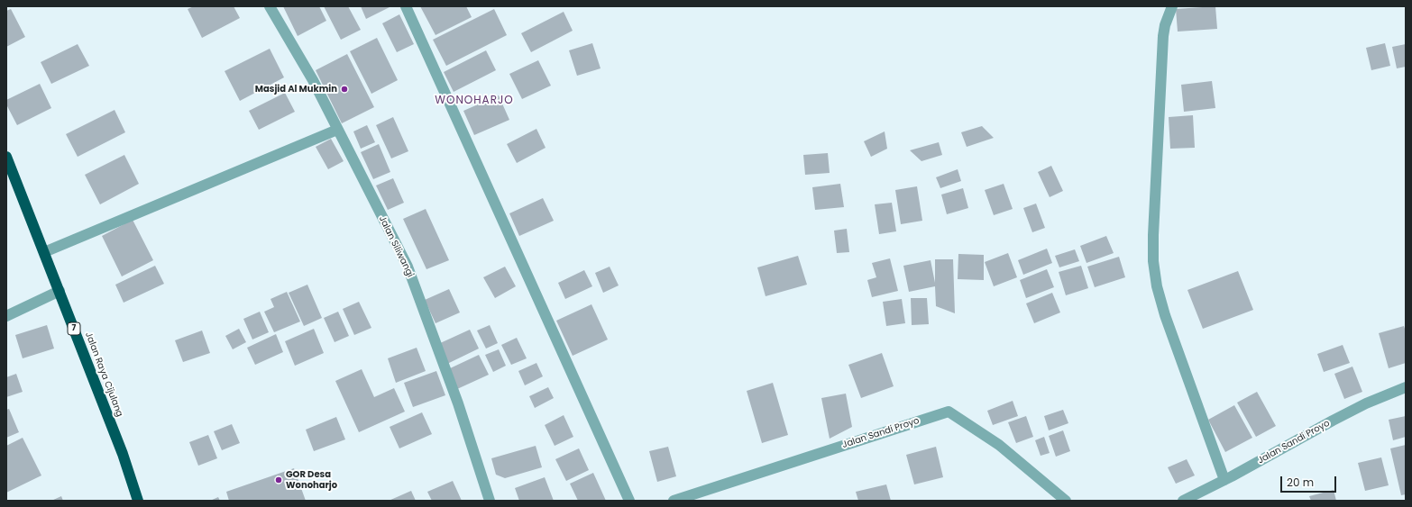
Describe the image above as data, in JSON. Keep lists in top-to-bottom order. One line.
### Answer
{"streets":{"highway":["7","Jalan Raya Cijulang"],"street":["Jalan Siliwangi","Jalan Sandi Proyo"]},"districts":["WONOHARJO"],"places":["Masjid Al Mukmin","GOR Desa Wonoharjo"],"scale_bar":"20 m"}
